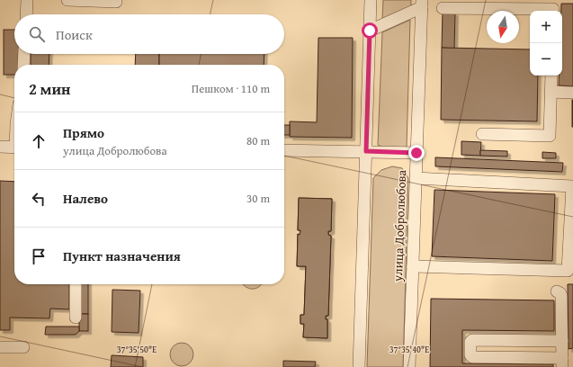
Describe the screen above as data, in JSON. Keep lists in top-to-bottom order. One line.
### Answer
{"streets":{"street":["улица Добролюбова"]},"north":"bottom","page":{"map_buttons":["+","−"],"search":"Поиск","heading":["2 мин","Пешком · 110 m"],"list":[["Прямо","улица Добролюбова","80 m"],["Налево","30 m"],"Пункт назначения"]},"coordinates":["37°35'50\"E","37°35'40\"E"]}
